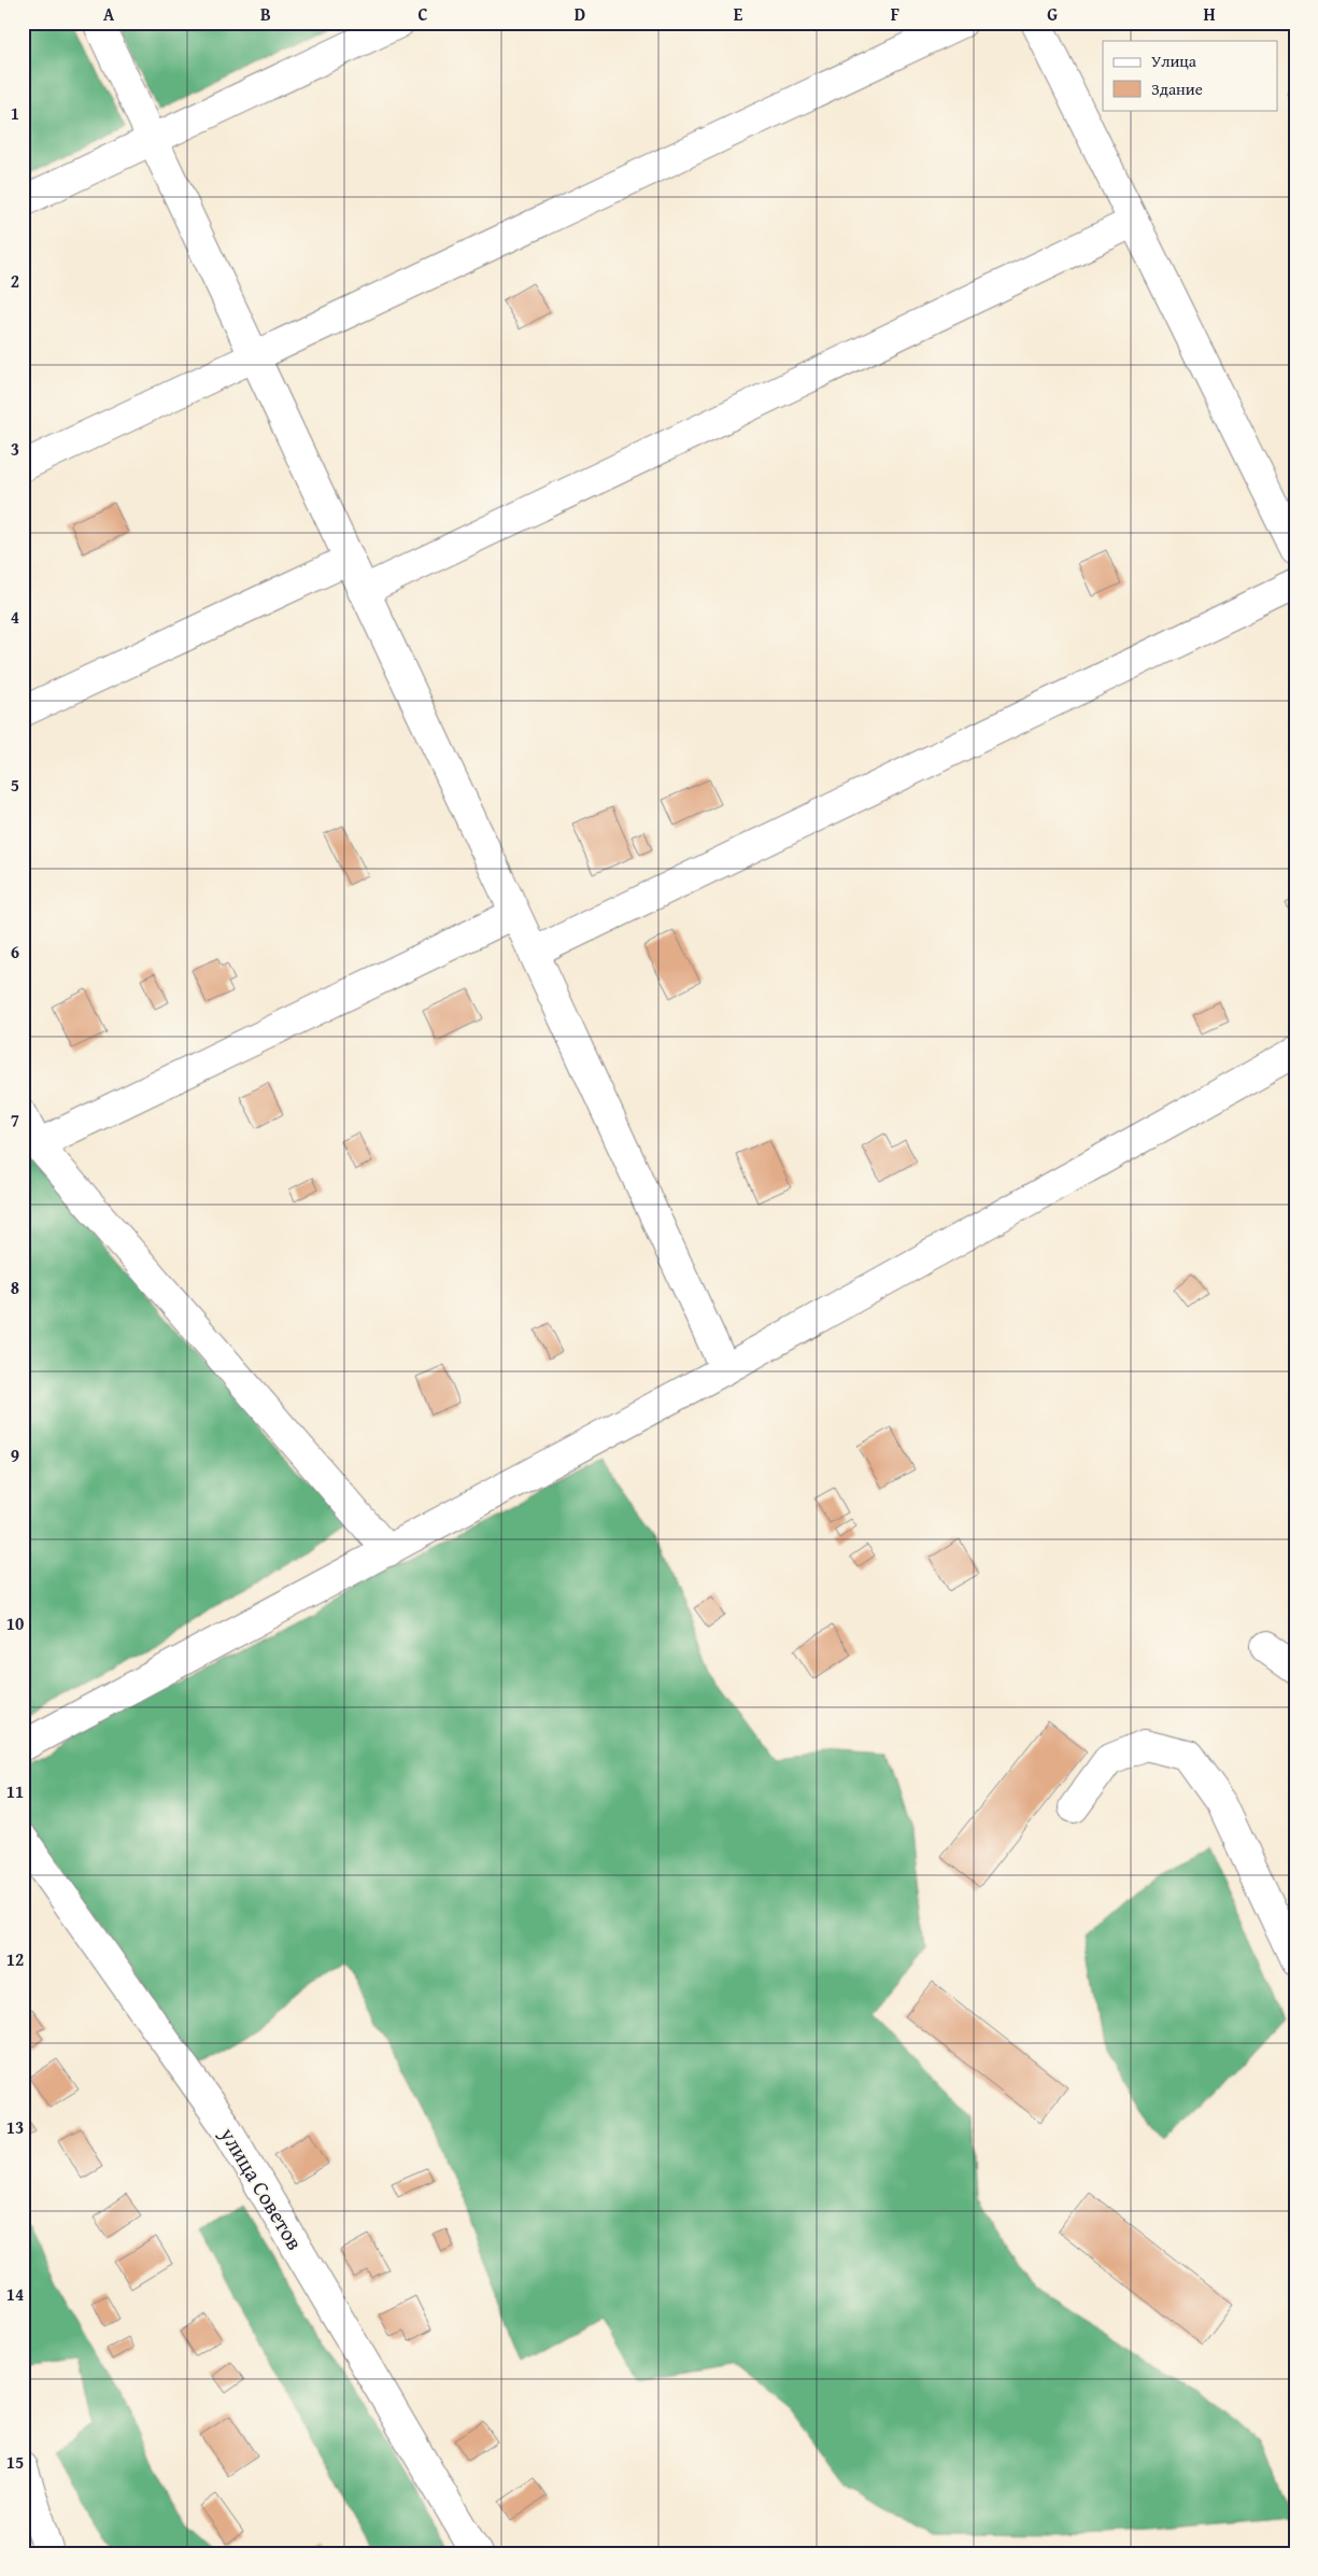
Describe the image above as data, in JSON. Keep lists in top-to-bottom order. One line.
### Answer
{"streets":{"street":["улица Советов"]},"legend":["Улица","Здание"],"grid":{"columns":["A","B","C","D","E","F","G","H"],"rows":["1","2","3","4","5","6","7","8","9","10","11","12","13","14","15"]}}
